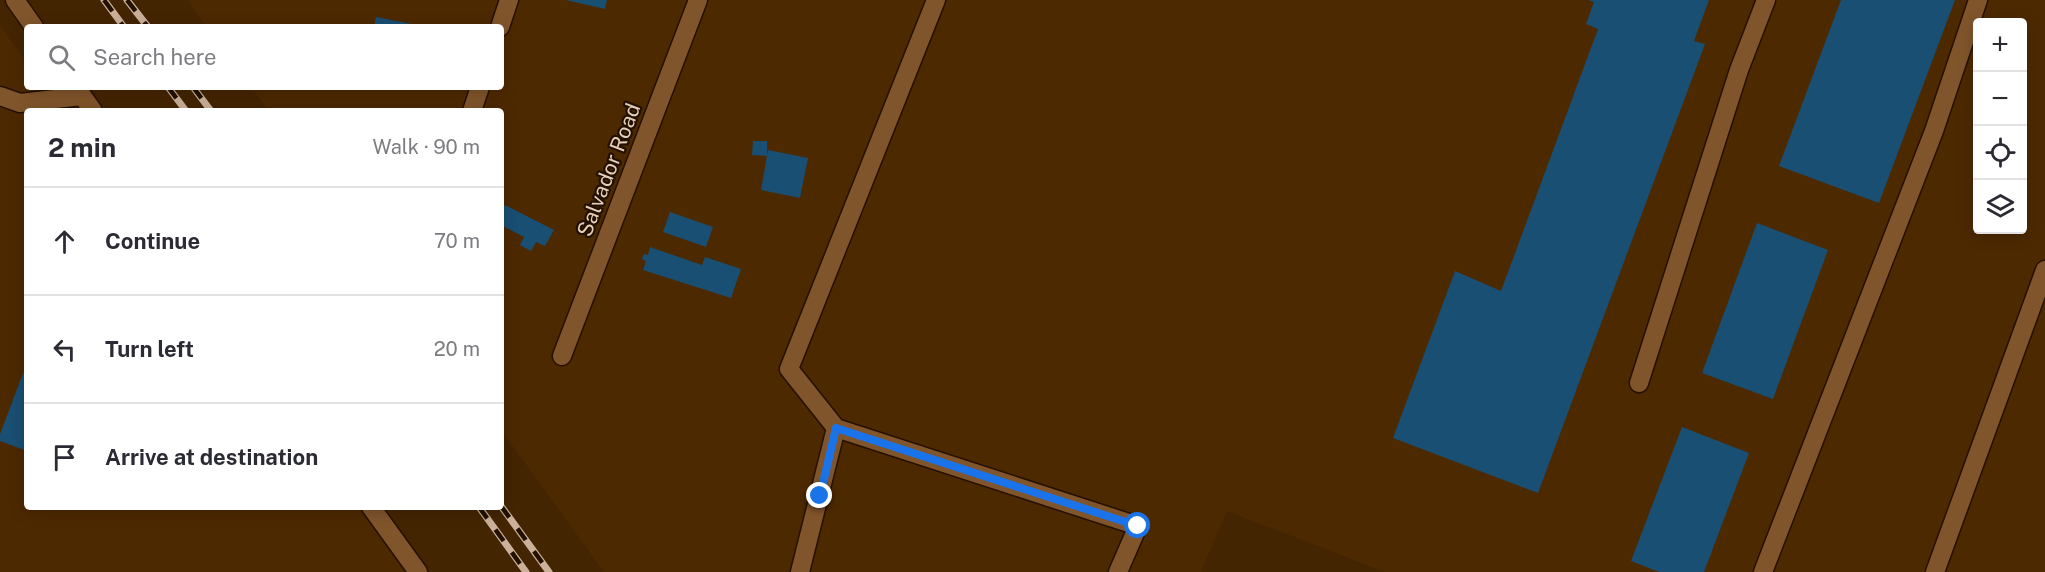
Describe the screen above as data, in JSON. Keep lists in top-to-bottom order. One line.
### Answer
{"streets":{"street":["Salvador Road"]},"page":{"map_buttons":["+","−"],"search":"Search here","heading":["2 min","Walk · 90 m"],"list":[["Continue","70 m"],["Turn left","20 m"],"Arrive at destination"]}}
